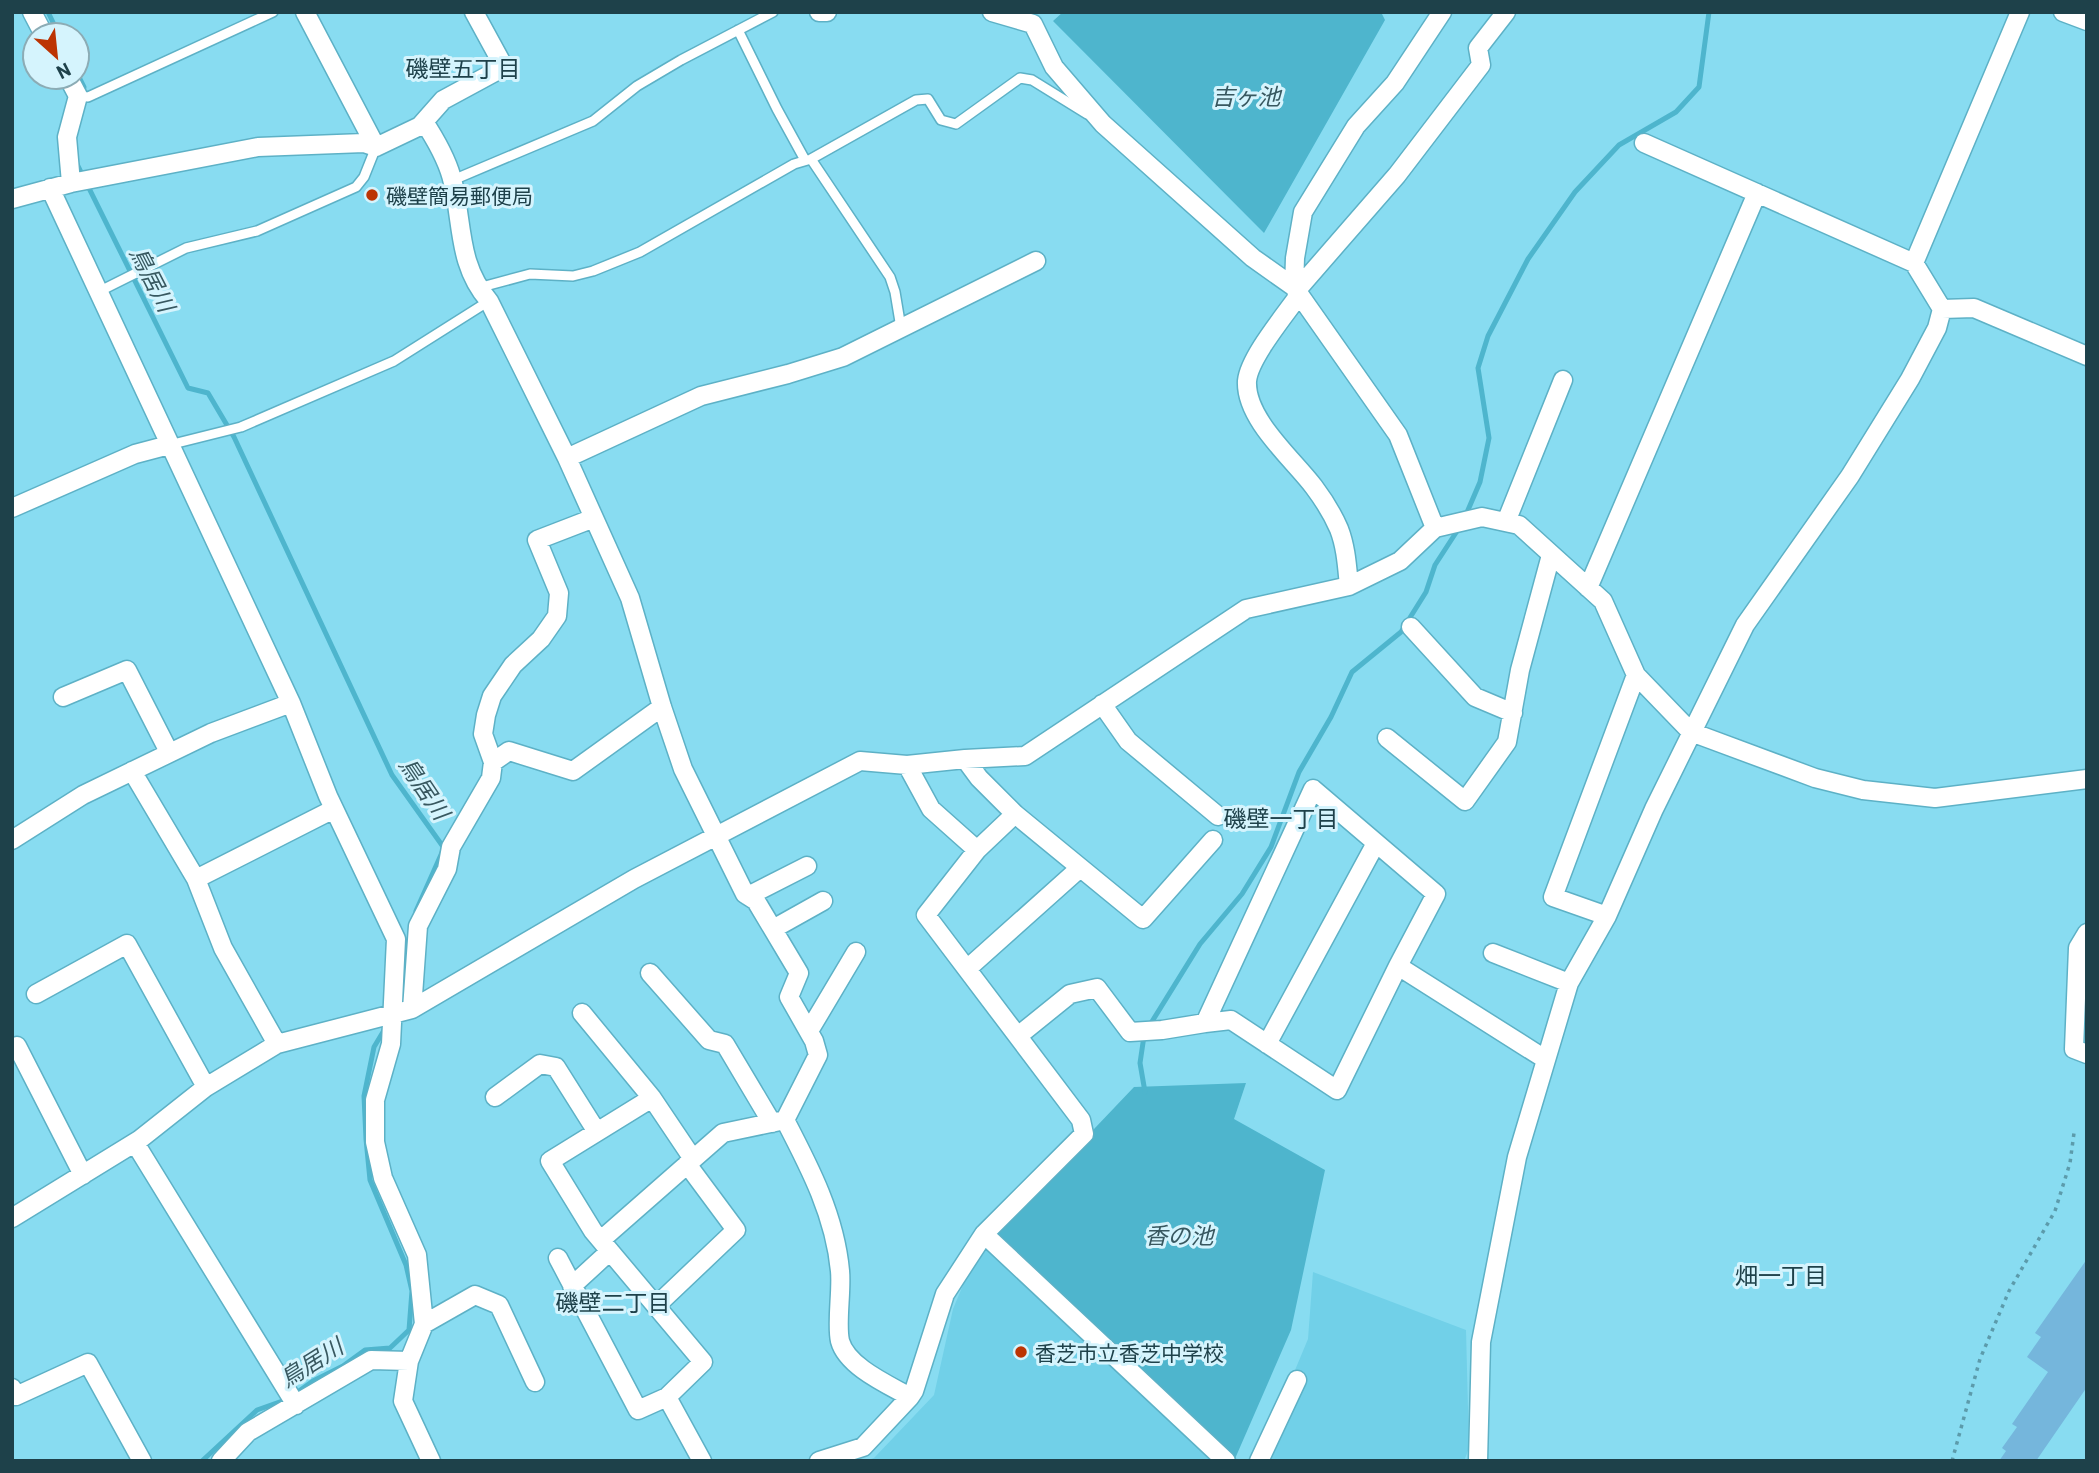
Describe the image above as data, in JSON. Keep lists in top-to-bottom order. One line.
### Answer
{"districts":["磯壁五丁目","磯壁一丁目","畑一丁目","磯壁二丁目"],"water":["吉ヶ池","鳥居川","香の池"],"places":["磯壁簡易郵便局","香芝市立香芝中学校"],"north":"bottom right"}
